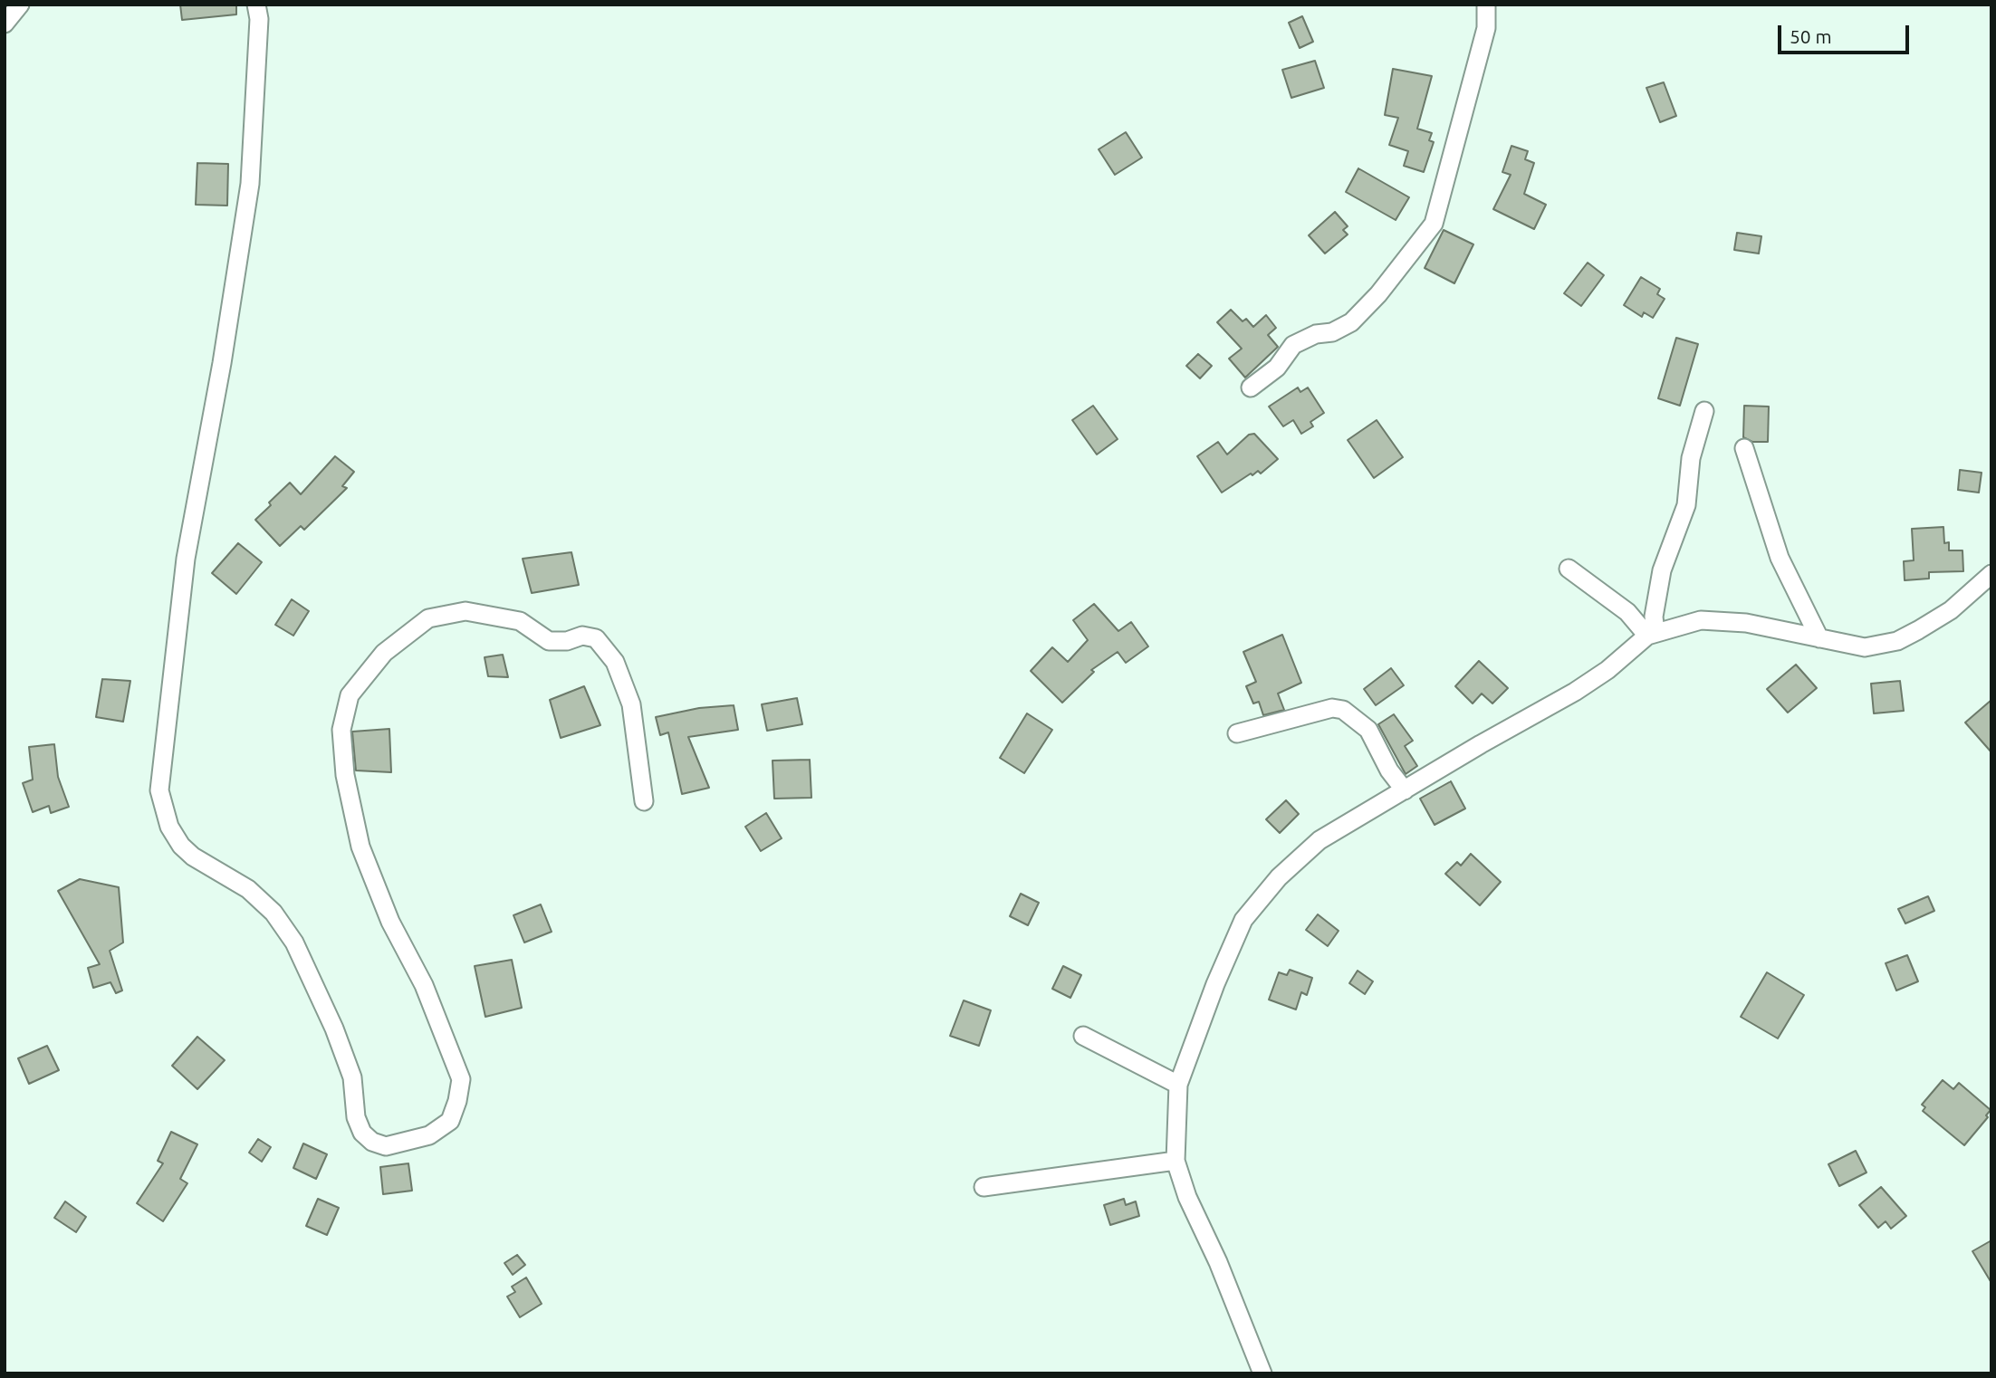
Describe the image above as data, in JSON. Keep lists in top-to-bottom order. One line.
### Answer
{"scale_bar":"50 m"}
